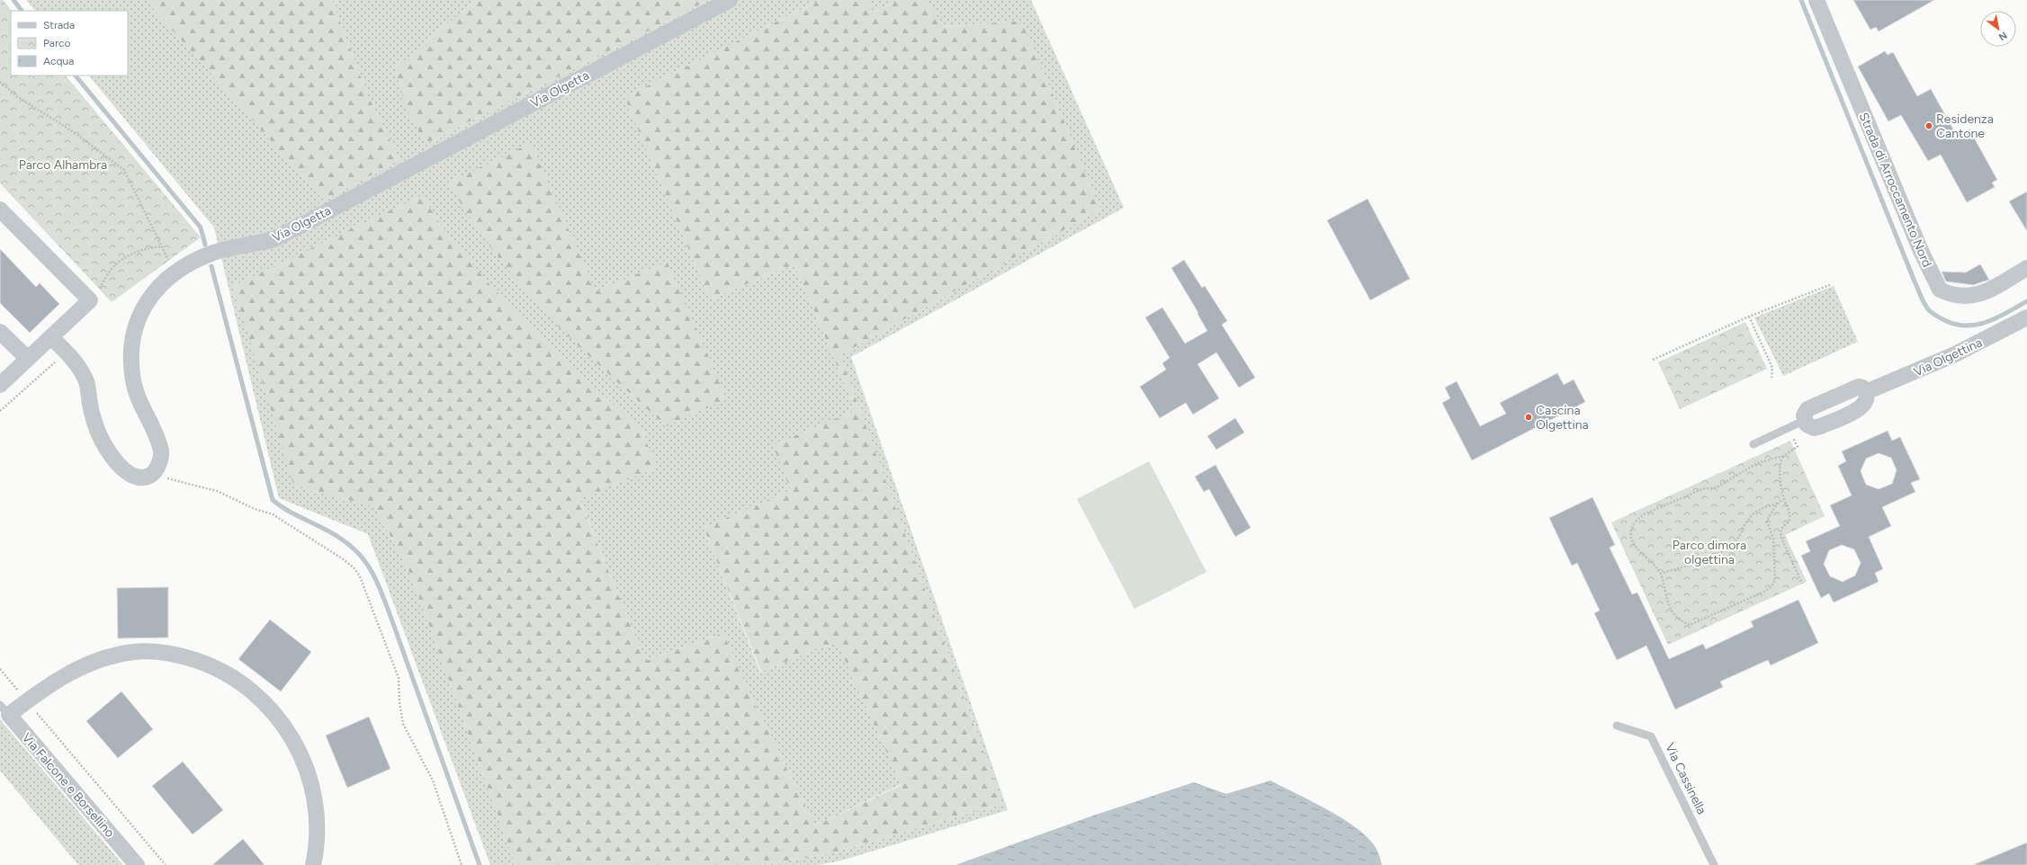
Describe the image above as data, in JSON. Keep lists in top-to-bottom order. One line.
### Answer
{"streets":{"street":["Via Olgetta","Strada di Arroccamento Nord","Via Olgettina","Via Falcone e Borsellino"],"lane":["Via Cassinella"]},"parks":["Parco Alhambra","Parco dimora olgettina"],"places":["Residenza Cantone","Cascina Olgettina"],"legend":["Strada","Parco","Acqua"],"north":"bottom right"}
